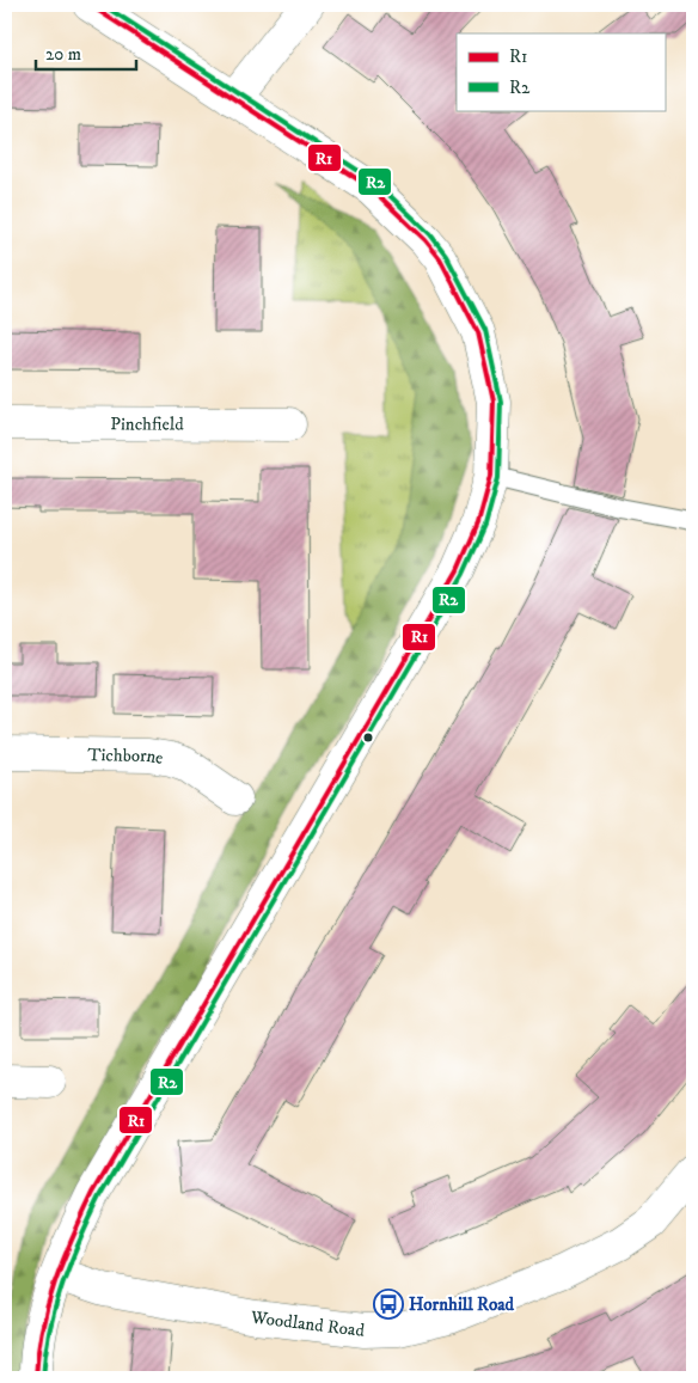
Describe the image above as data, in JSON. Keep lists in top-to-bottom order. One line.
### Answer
{"streets":{"street":["Pinchfield","Tichborne","Woodland Road"]},"places":{"bus stop":["Hornhill Road"]},"lines":["transit line R1","transit line R2"],"legend":["R1","R2"],"scale_bar":"20 m"}
